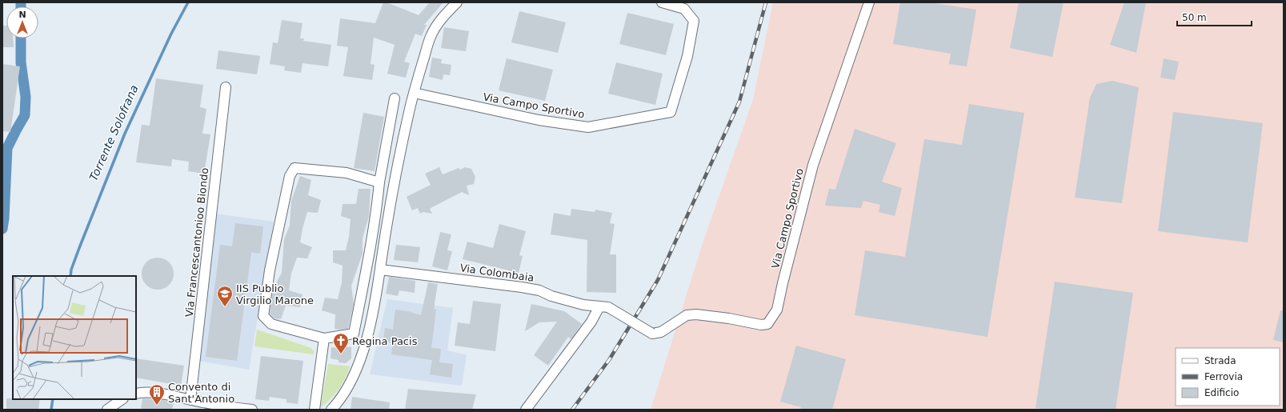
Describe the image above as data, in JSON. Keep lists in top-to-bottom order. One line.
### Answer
{"streets":{"street":["Via Campo Sportivo","Via Francescantonioo Biondo","Via Colombaia"]},"crossings":[["Via Campo Sportivo","Via Colombaia"]],"water":["Torrente Solofrana"],"places":{"school or university":["IIS Publio Virgilio Marone"],"church":["Regina Pacis"],"building":["Convento di Sant'Antonio"]},"legend":["Strada","Ferrovia","Edificio"],"scale_bar":"50 m","north":"top"}
